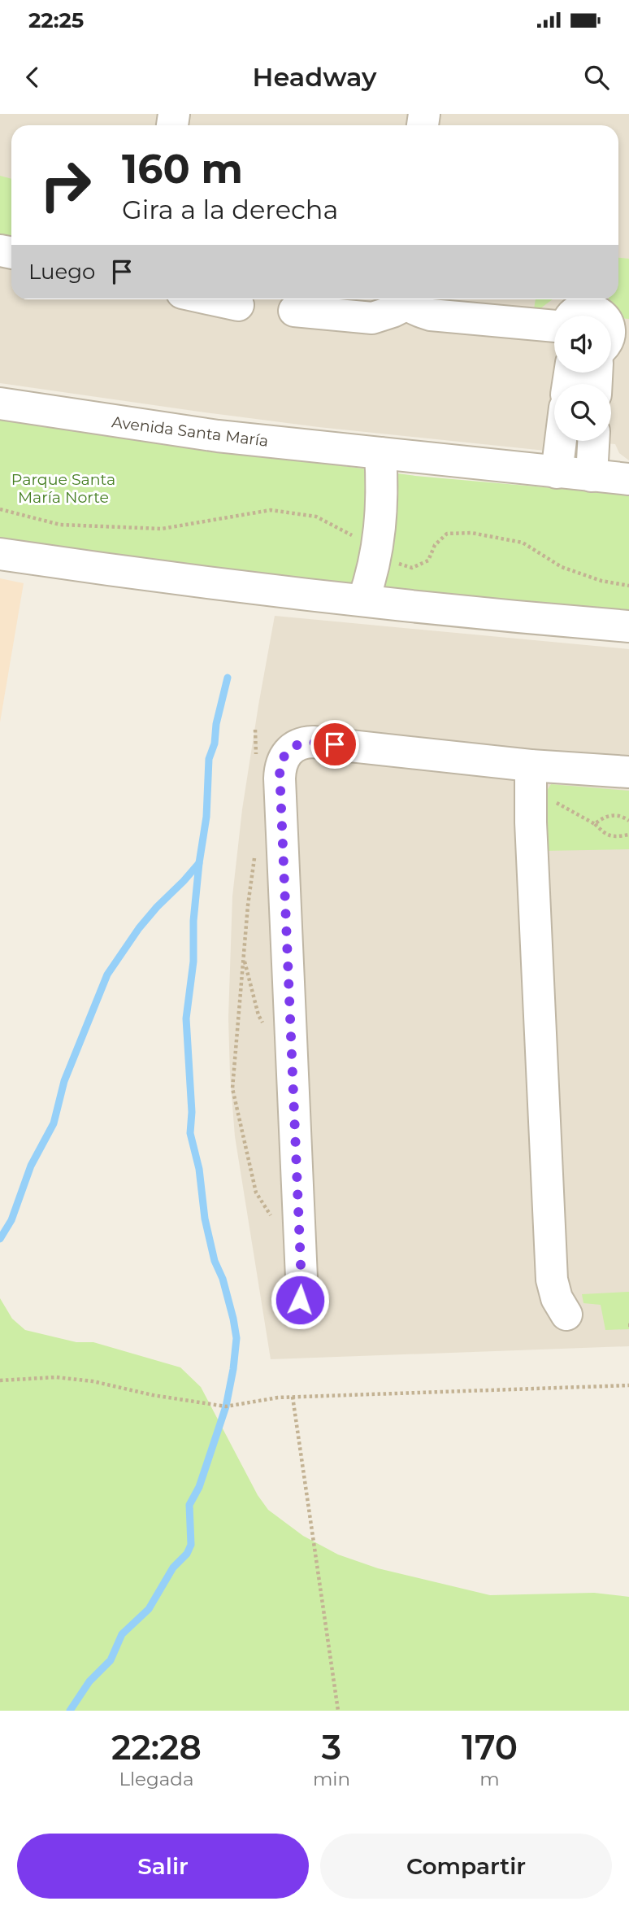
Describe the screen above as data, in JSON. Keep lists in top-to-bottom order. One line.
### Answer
{"streets":{"street":["Avenida Santa María"]},"parks":["Parque Santa María Norte"],"page":{"status":"22:25","header":"Headway","turn":["160 m","Gira a la derecha"],"then":"Luego","eta":["22:28","Llegada","3","min","170","m"],"buttons":["Salir","Compartir"]}}
